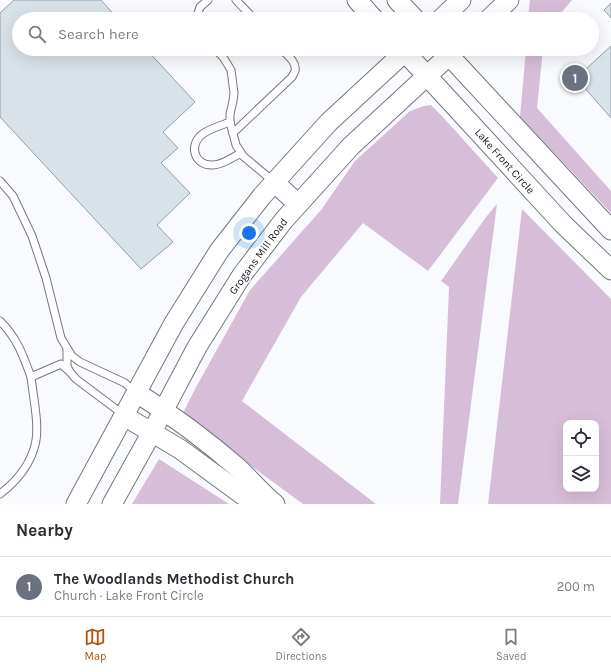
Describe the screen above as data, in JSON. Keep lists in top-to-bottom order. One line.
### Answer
{"streets":{"main road":["Lake Front Circle","Grogans Mill Road"]},"crossings":[["Lake Front Circle","Grogans Mill Road"]],"page":{"search":"Search here","pins":"1","heading":"Nearby","list":[{"mark":"1","name":"The Woodlands Methodist Church","note":"Church · Lake Front Circle","value":"200 m"}],"nav":["Map","Directions","Saved"]}}
